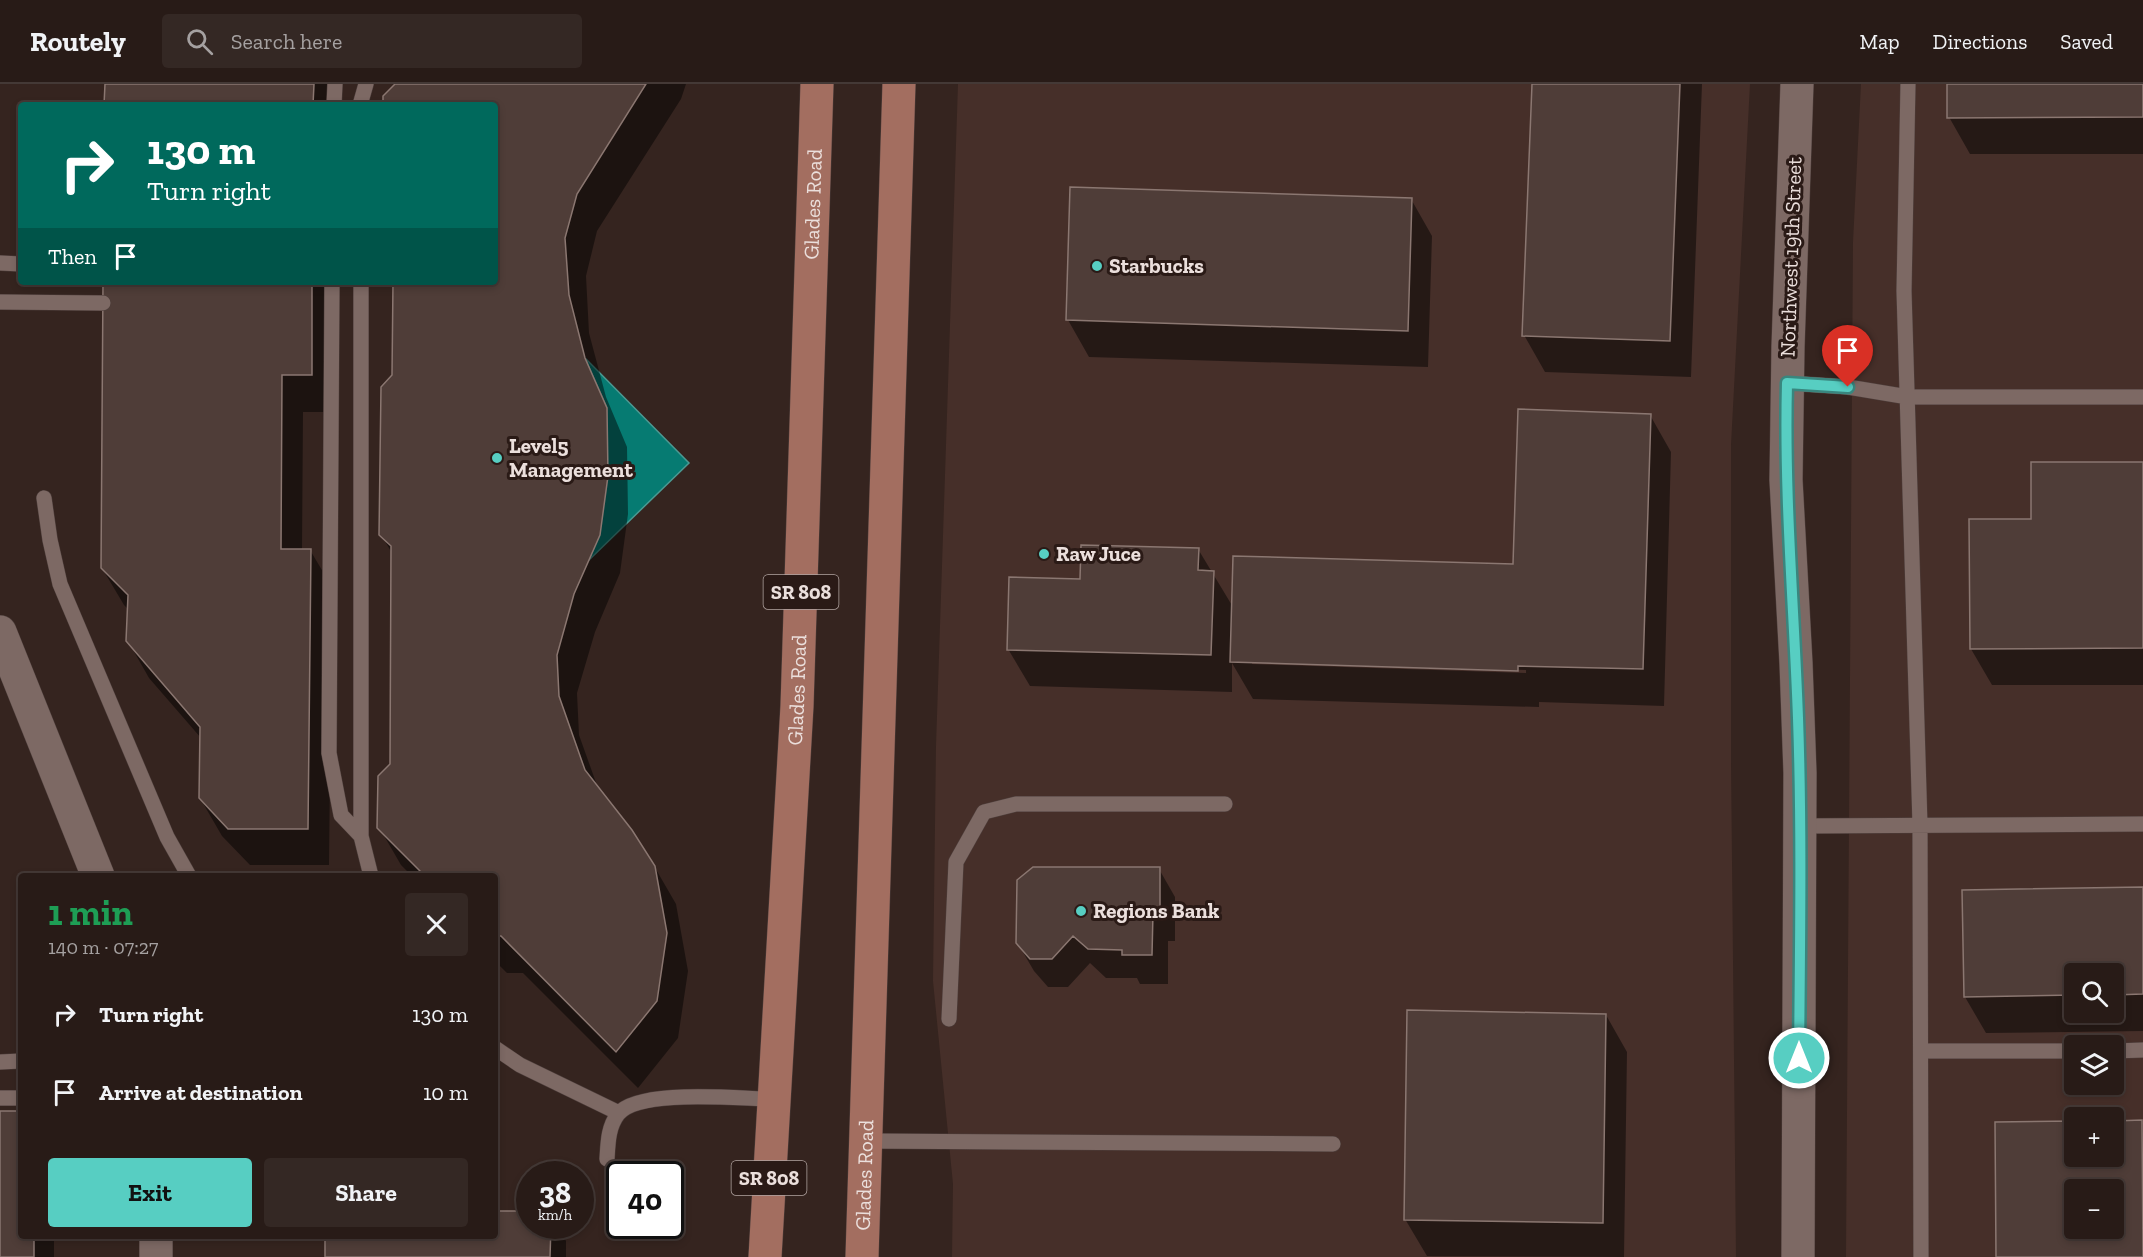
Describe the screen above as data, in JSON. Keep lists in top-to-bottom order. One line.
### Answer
{"streets":{"main road":["Glades Road","SR 808"],"street":["Northwest 19th Street"]},"places":["Starbucks","Level5 Management","Raw Juce","Regions Bank"],"page":{"header":"Routely","search":"Search here","nav":["Map","Directions","Saved"],"turn":["130 m","Turn right"],"then":"Then","heading":["1 min","140 m · 07:27"],"map_buttons":["+","−"],"list":[{"name":"Turn right","value":"130 m"},{"name":"Arrive at destination","value":"10 m"}],"buttons":["Exit","Share"],"speed":"38 km/h","limit":"40"}}
